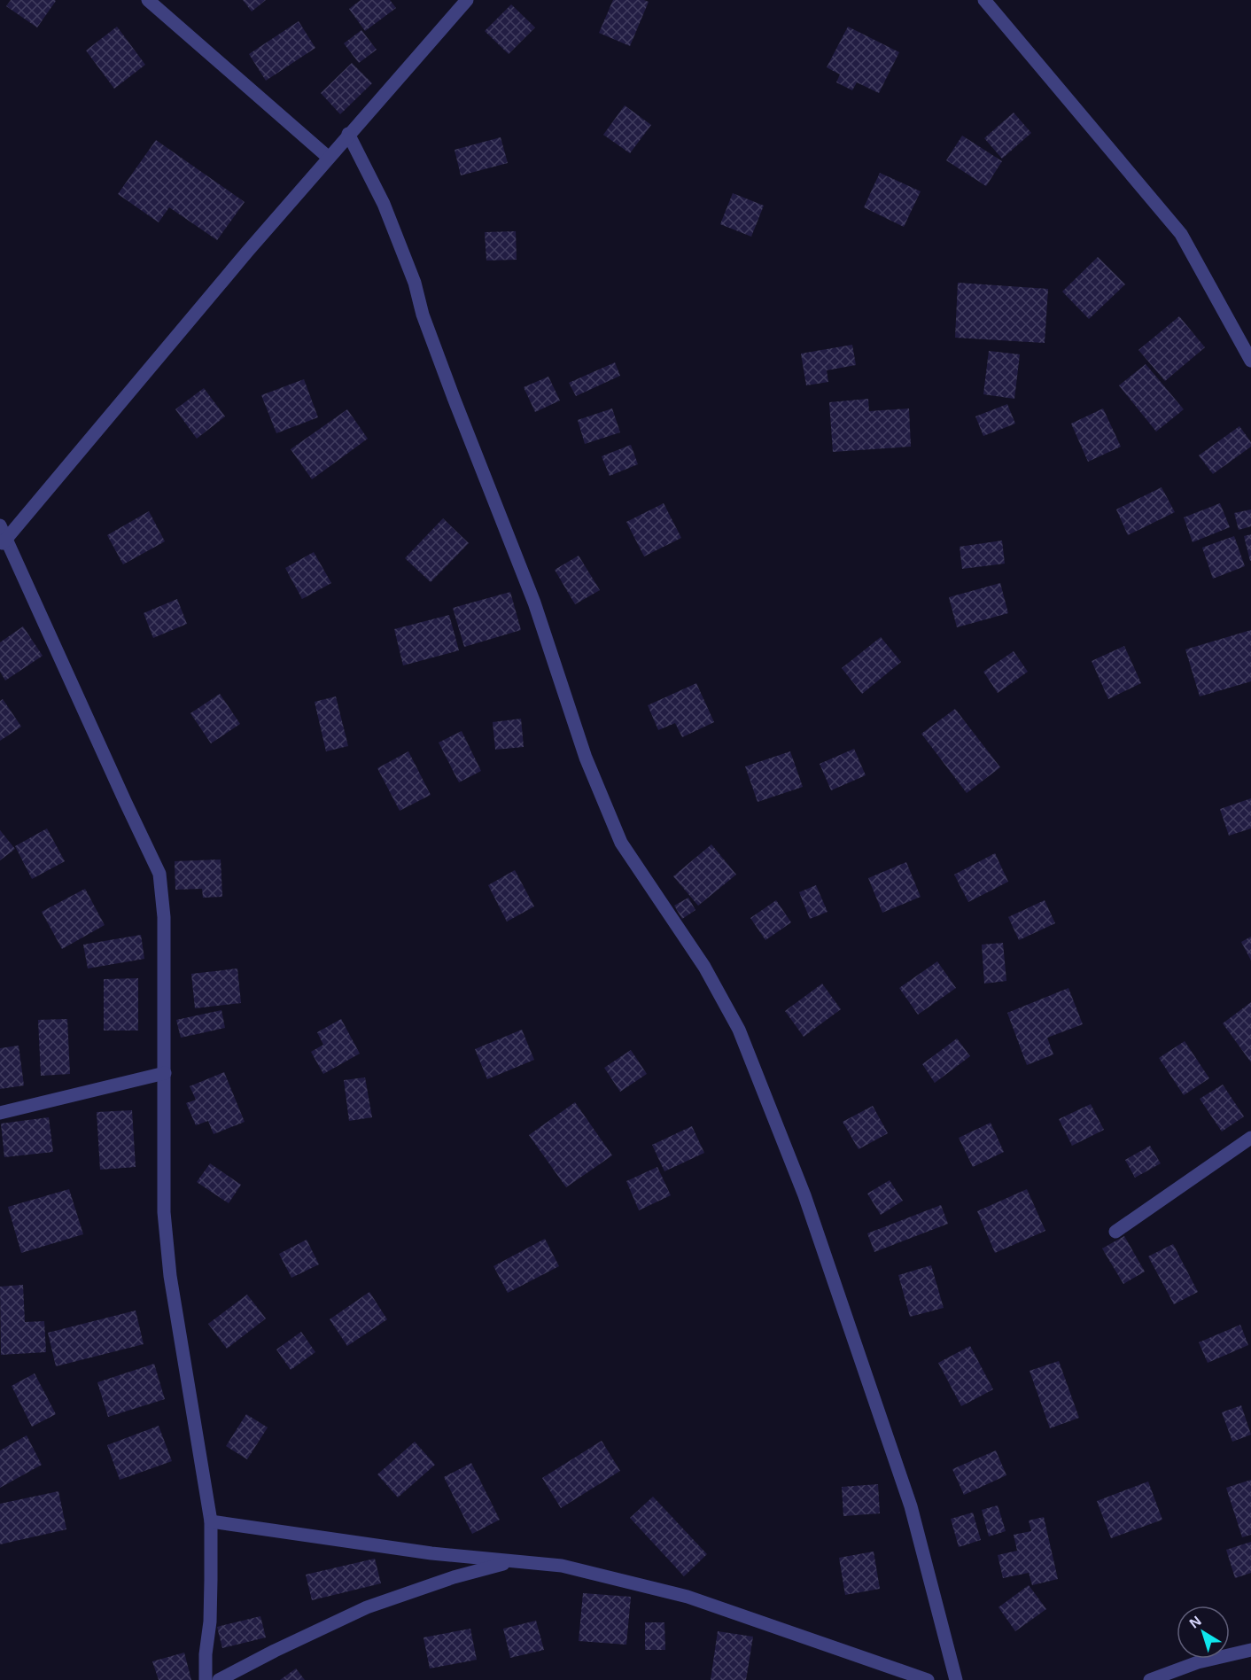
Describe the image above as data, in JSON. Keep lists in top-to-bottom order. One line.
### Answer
{"north":"top left"}
